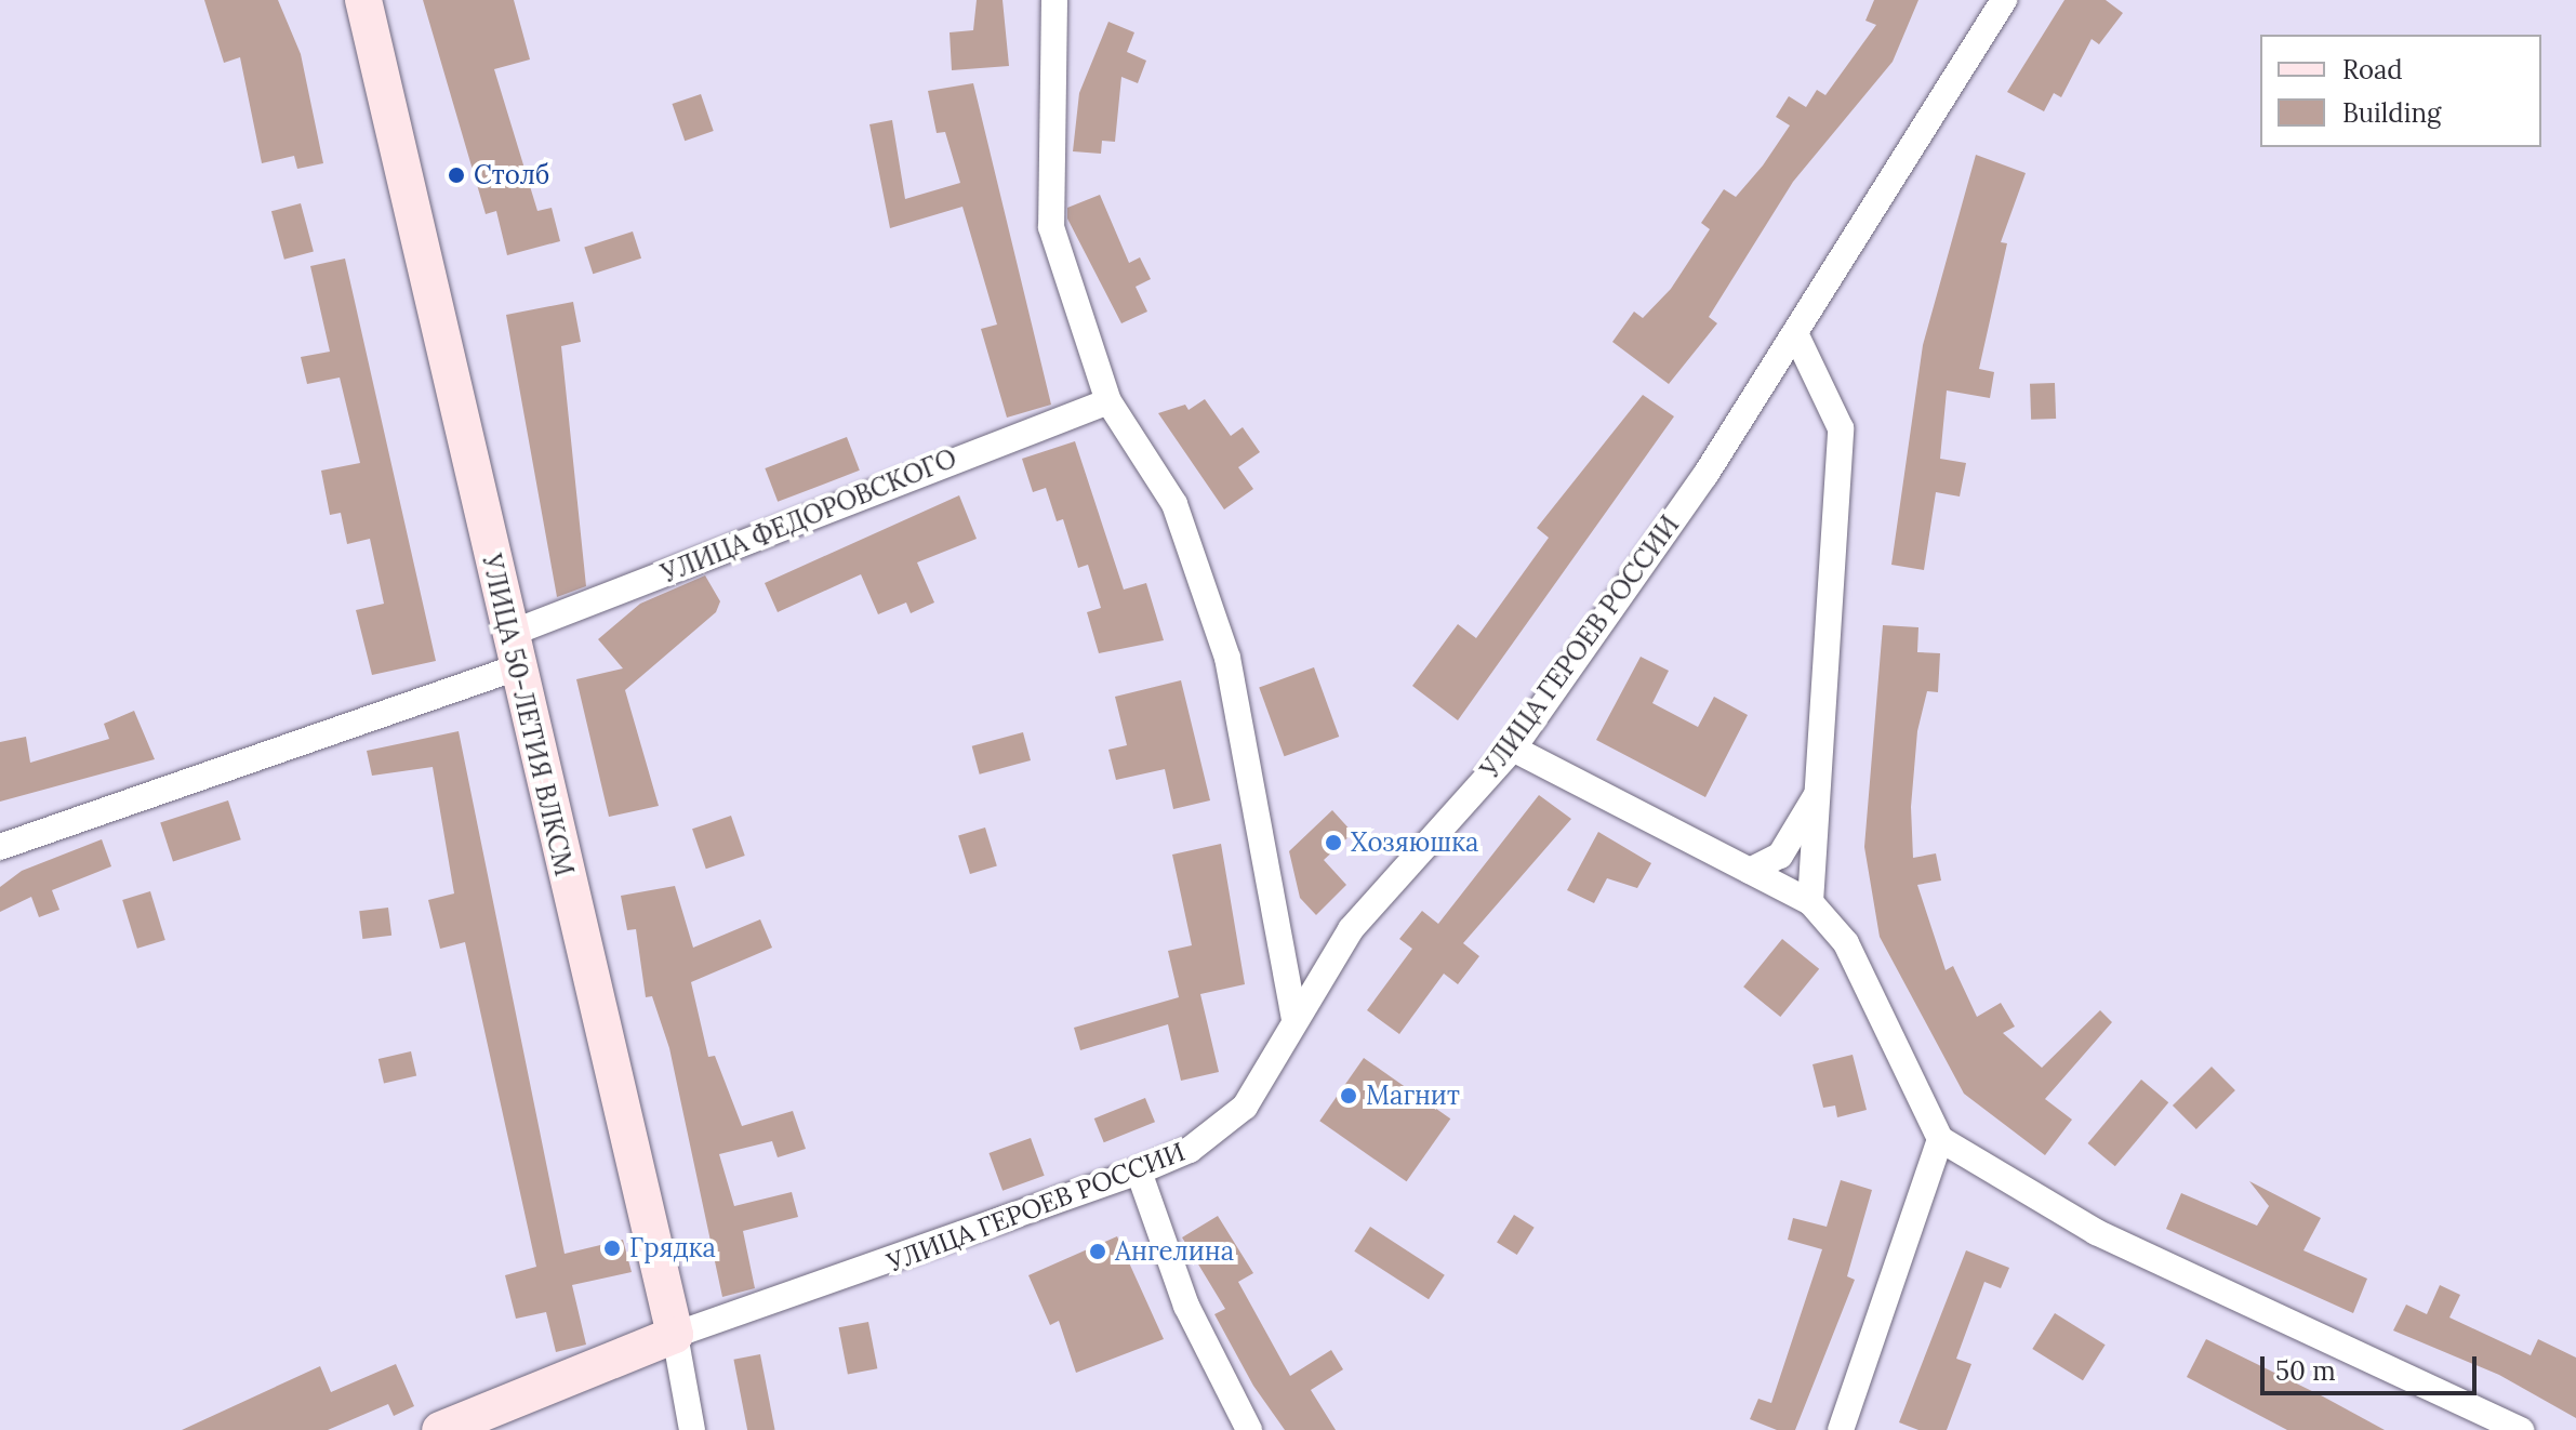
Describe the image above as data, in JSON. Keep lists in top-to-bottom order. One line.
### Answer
{"streets":{"street":["УЛИЦА ФЕДОРОВСКОГО","УЛИЦА ГЕРОЕВ РОССИИ","УЛИЦА 50-ЛЕТИЯ ВЛКСМ"]},"crossings":[["УЛИЦА ФЕДОРОВСКОГО","УЛИЦА 50-ЛЕТИЯ ВЛКСМ"],["УЛИЦА ГЕРОЕВ РОССИИ","УЛИЦА 50-ЛЕТИЯ ВЛКСМ"]],"places":["Столб","Хозяюшка","Магнит","Грядка","Ангелина"],"legend":["Road","Building"],"scale_bar":"50 m"}
